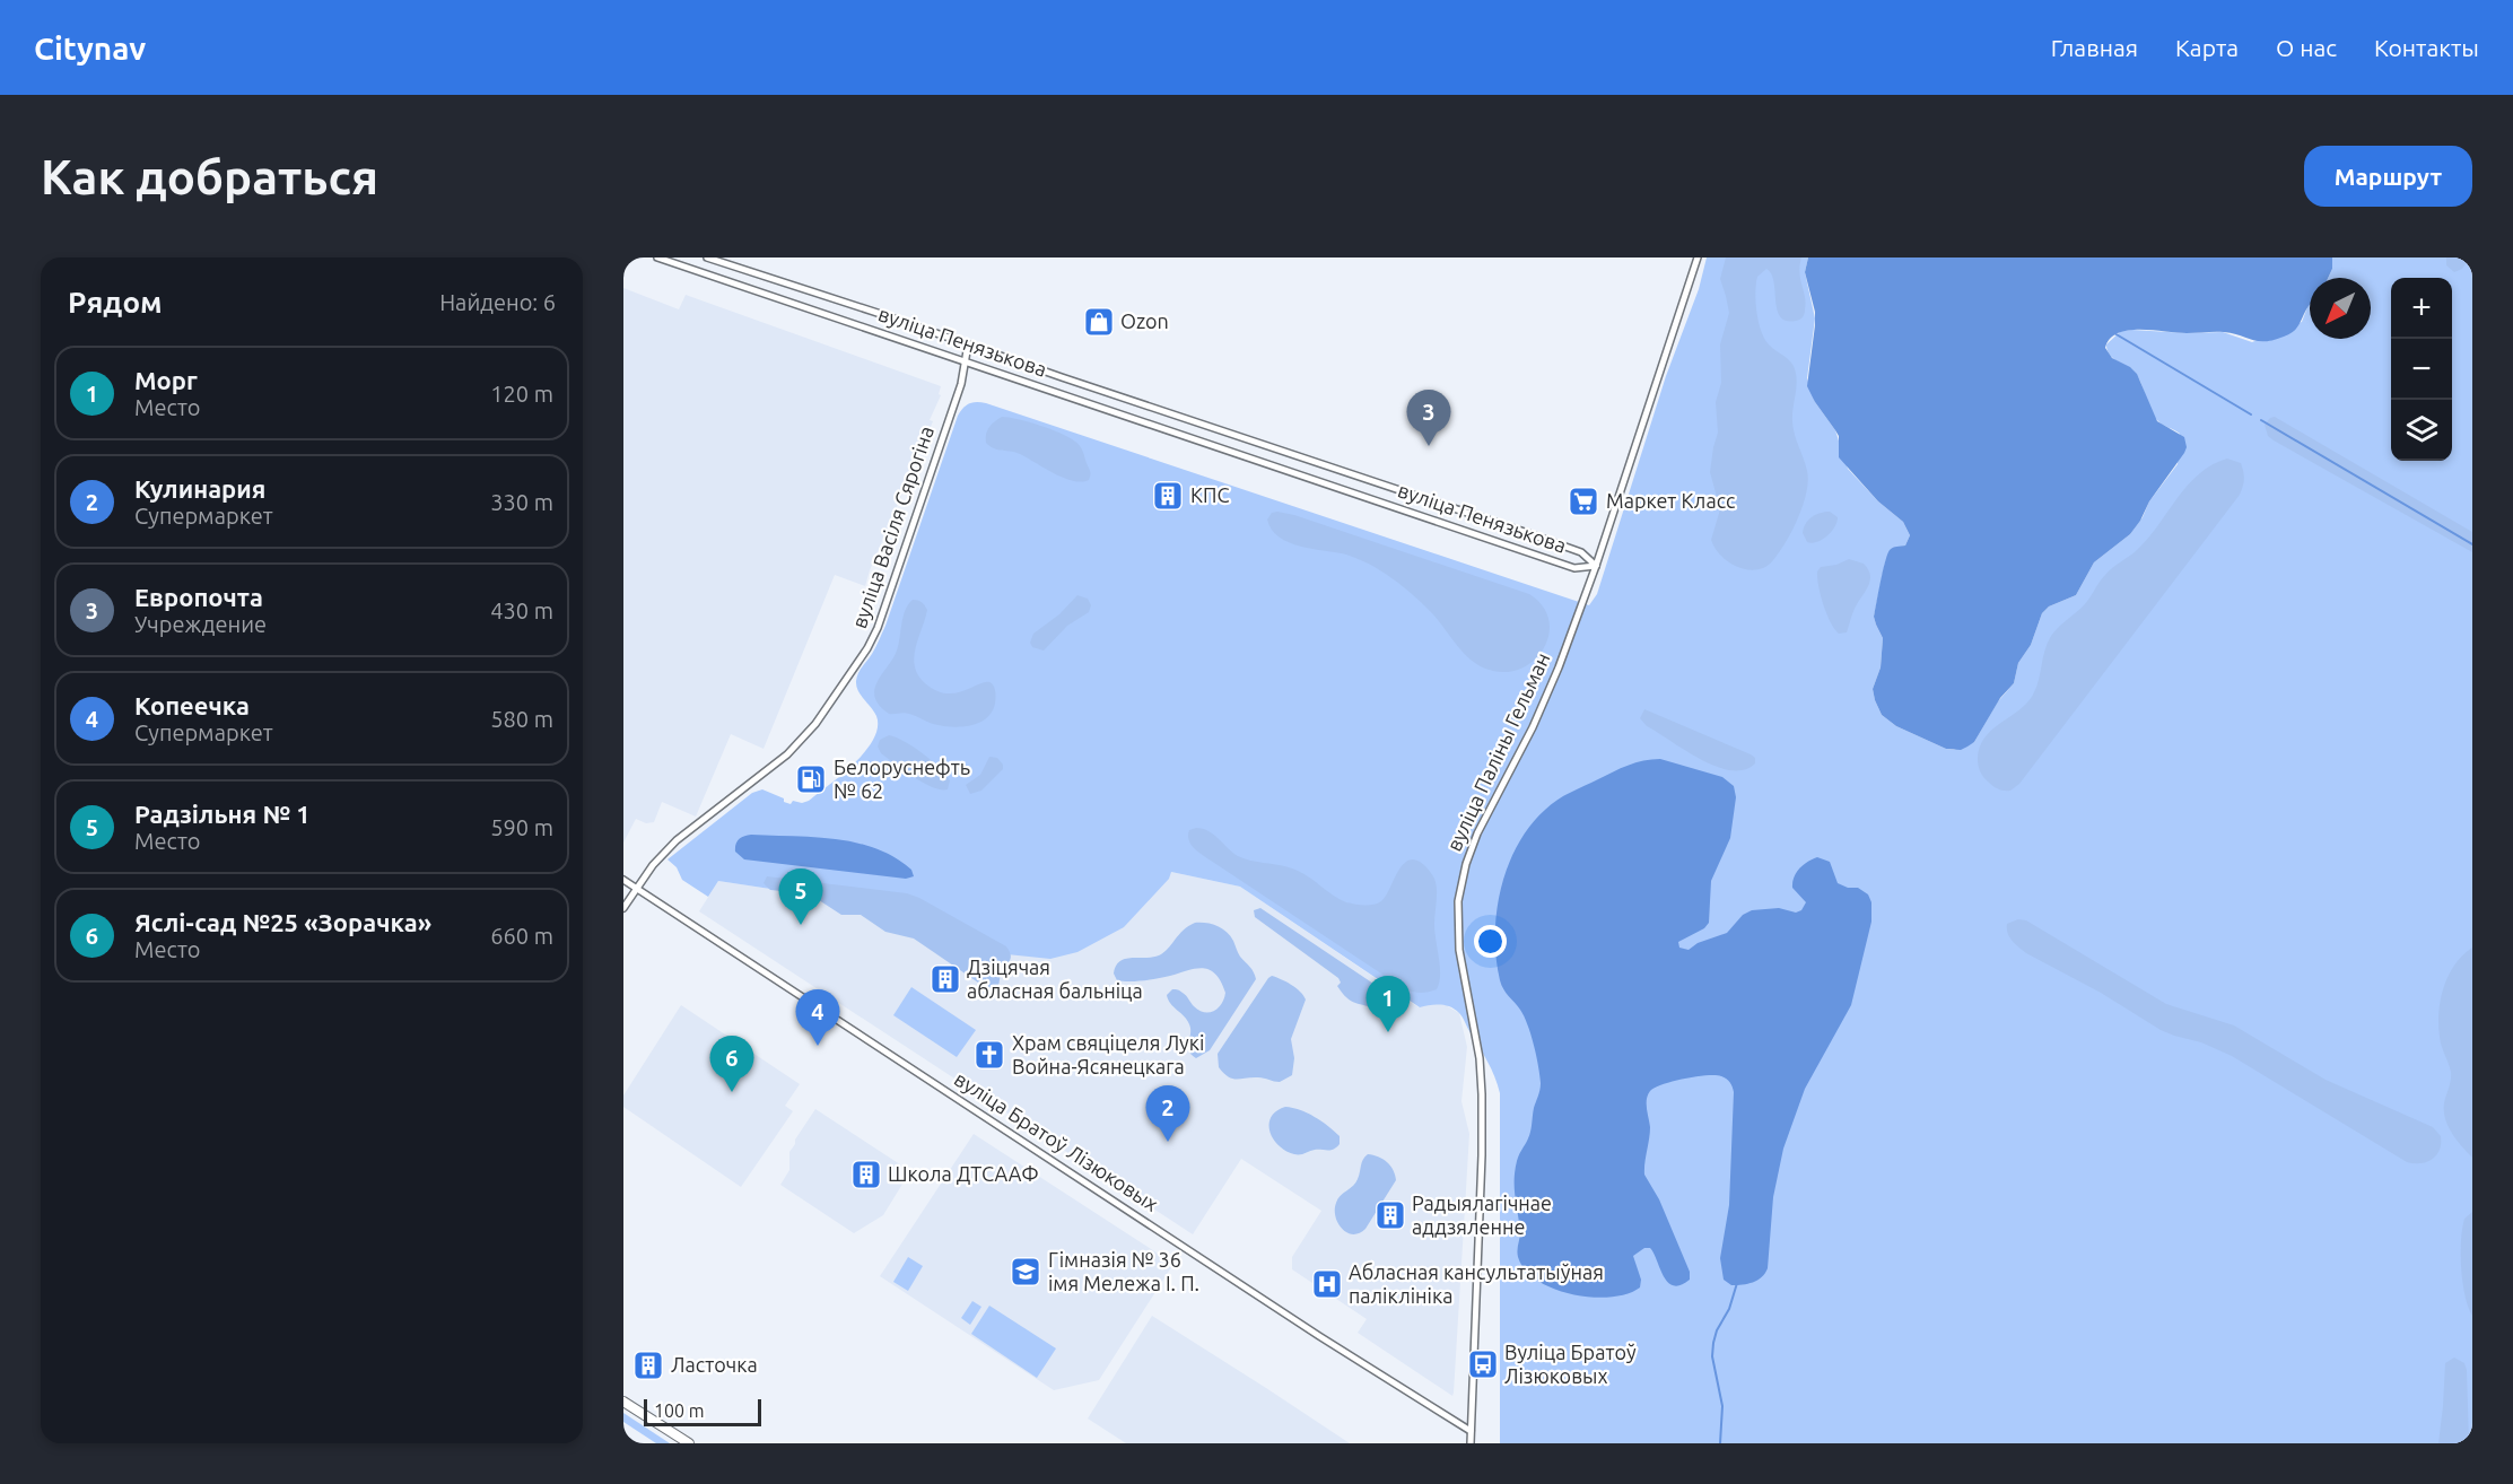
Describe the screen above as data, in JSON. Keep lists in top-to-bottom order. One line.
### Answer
{"streets":{"street":["вуліца Пенязькова","вуліца Васіля Сярогіна","вуліца Паліны Гельман","вуліца Братоў Лізюковых"]},"crossings":[["вуліца Пенязькова","вуліца Васіля Сярогіна"],["вуліца Пенязькова","вуліца Паліны Гельман"],["вуліца Васіля Сярогіна","вуліца Братоў Лізюковых"],["вуліца Паліны Гельман","вуліца Братоў Лізюковых"]],"places":{"shop":["Ozon"],"building":["КПС","Дзіцячая абласная бальніца","Школа ДТСААФ","Радыялагічнае аддзяленне","Ласточка"],"supermarket":["Маркет Класс"],"fuel station":["Белоруснефть № 62"],"church":["Храм свяціцеля Лукі Война-Ясянецкага"],"school or university":["Гімназія № 36 імя Мележа І. П."],"hospital":["Абласная кансультатыўная паліклініка"],"bus stop":["Вуліца Братоў Лізюковых"]},"scale_bar":"100 m","north":"bottom left","page":{"header":"Citynav","nav":["Главная","Карта","О нас","Контакты"],"buttons":"Маршрут","title":"Как добраться","heading":["Рядом","Найдено: 6"],"map_buttons":["+","−"],"list":[{"mark":"1","name":"Морг","note":"Место","value":"120 m"},{"mark":"2","name":"Кулинария","note":"Супермаркет","value":"330 m"},{"mark":"3","name":"Европочта","note":"Учреждение","value":"430 m"},{"mark":"4","name":"Копеечка","note":"Супермаркет","value":"580 m"},{"mark":"5","name":"Радзільня № 1","note":"Место","value":"590 m"},{"mark":"6","name":"Яслі-сад №25 «Зорачка»","note":"Место","value":"660 m"}],"pins":["3","5","1","4","6","2"],"scale":"100 m"}}
